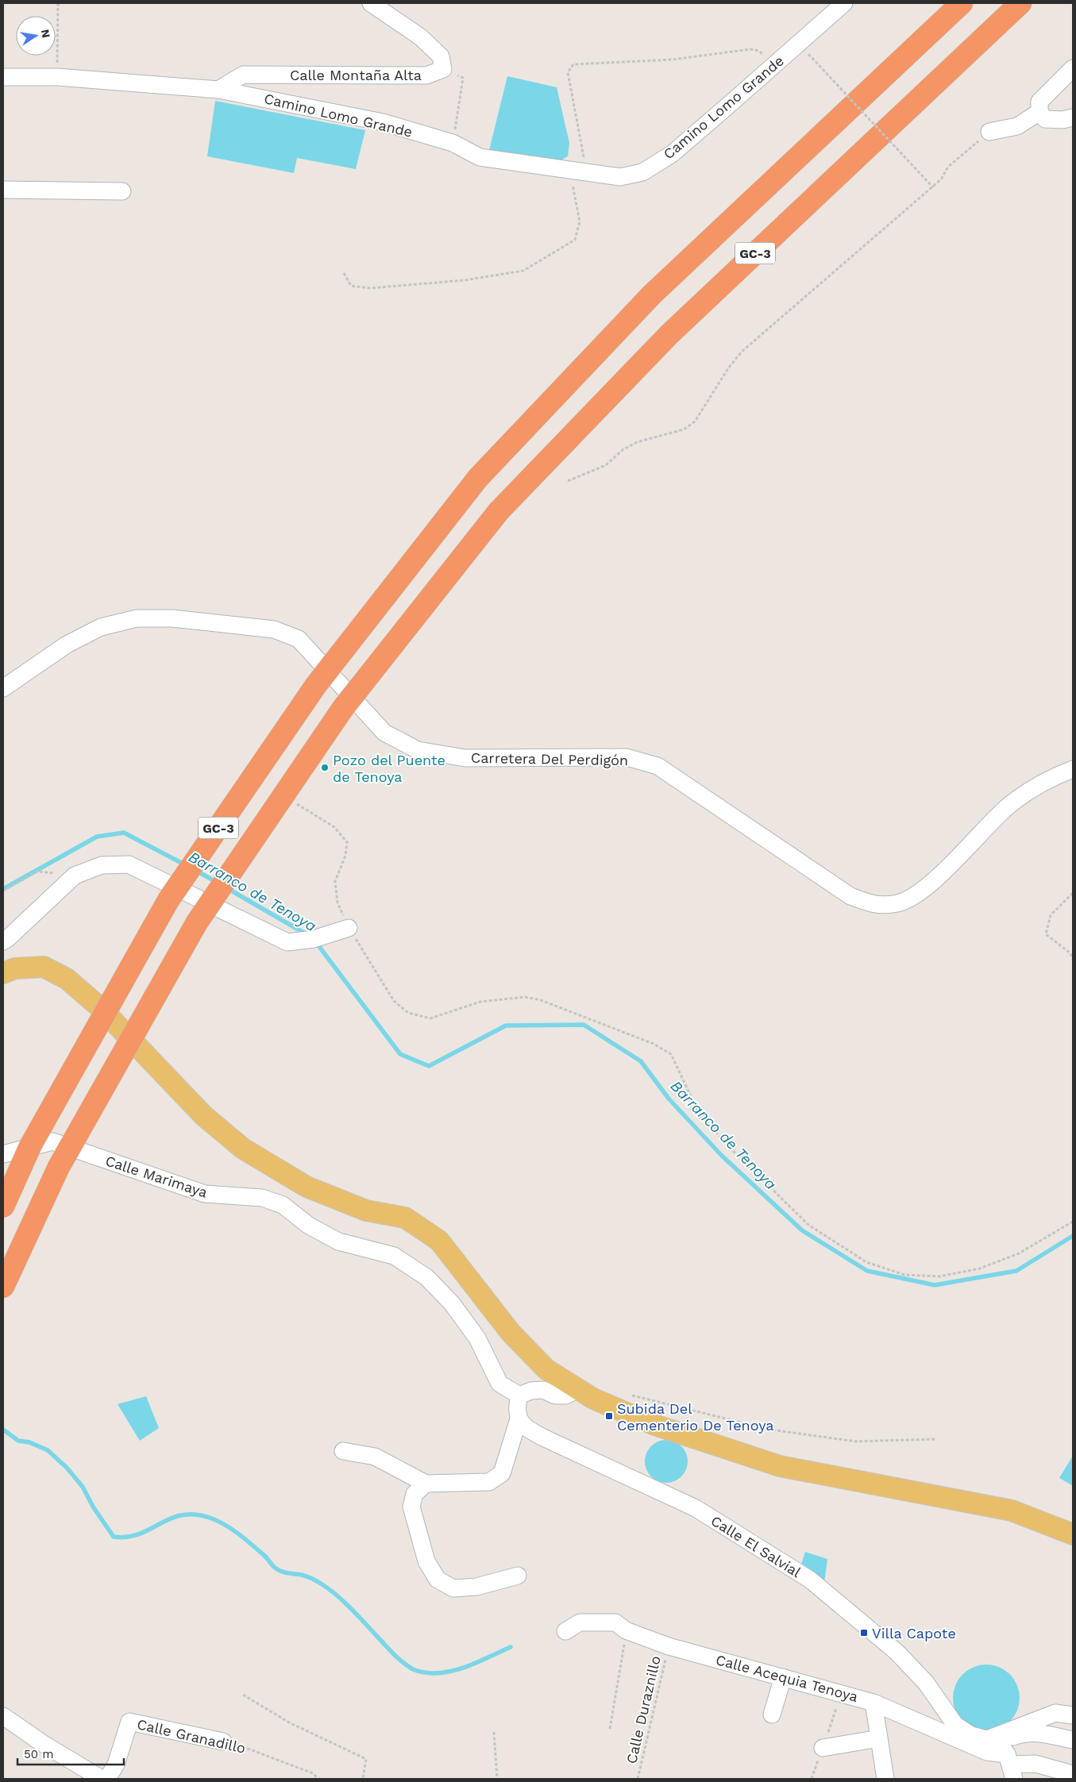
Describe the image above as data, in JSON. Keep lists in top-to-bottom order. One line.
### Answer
{"streets":{"highway":["GC-3"],"street":["Calle Montaña Alta","Camino Lomo Grande","Carretera Del Perdigón","Calle Marimaya","Calle El Salvial","Calle Acequia Tenoya","Calle Granadillo"],"path":["Calle Duraznillo"]},"crossings":[["Calle Montaña Alta","Camino Lomo Grande"],["Calle El Salvial","Calle Acequia Tenoya"],["Calle Acequia Tenoya","Calle Duraznillo"]],"water":["Barranco de Tenoya"],"places":{"other":["Pozo del Puente de Tenoya"],"transit":["Subida Del Cementerio De Tenoya","Villa Capote"]},"scale_bar":"50 m","north":"right"}
